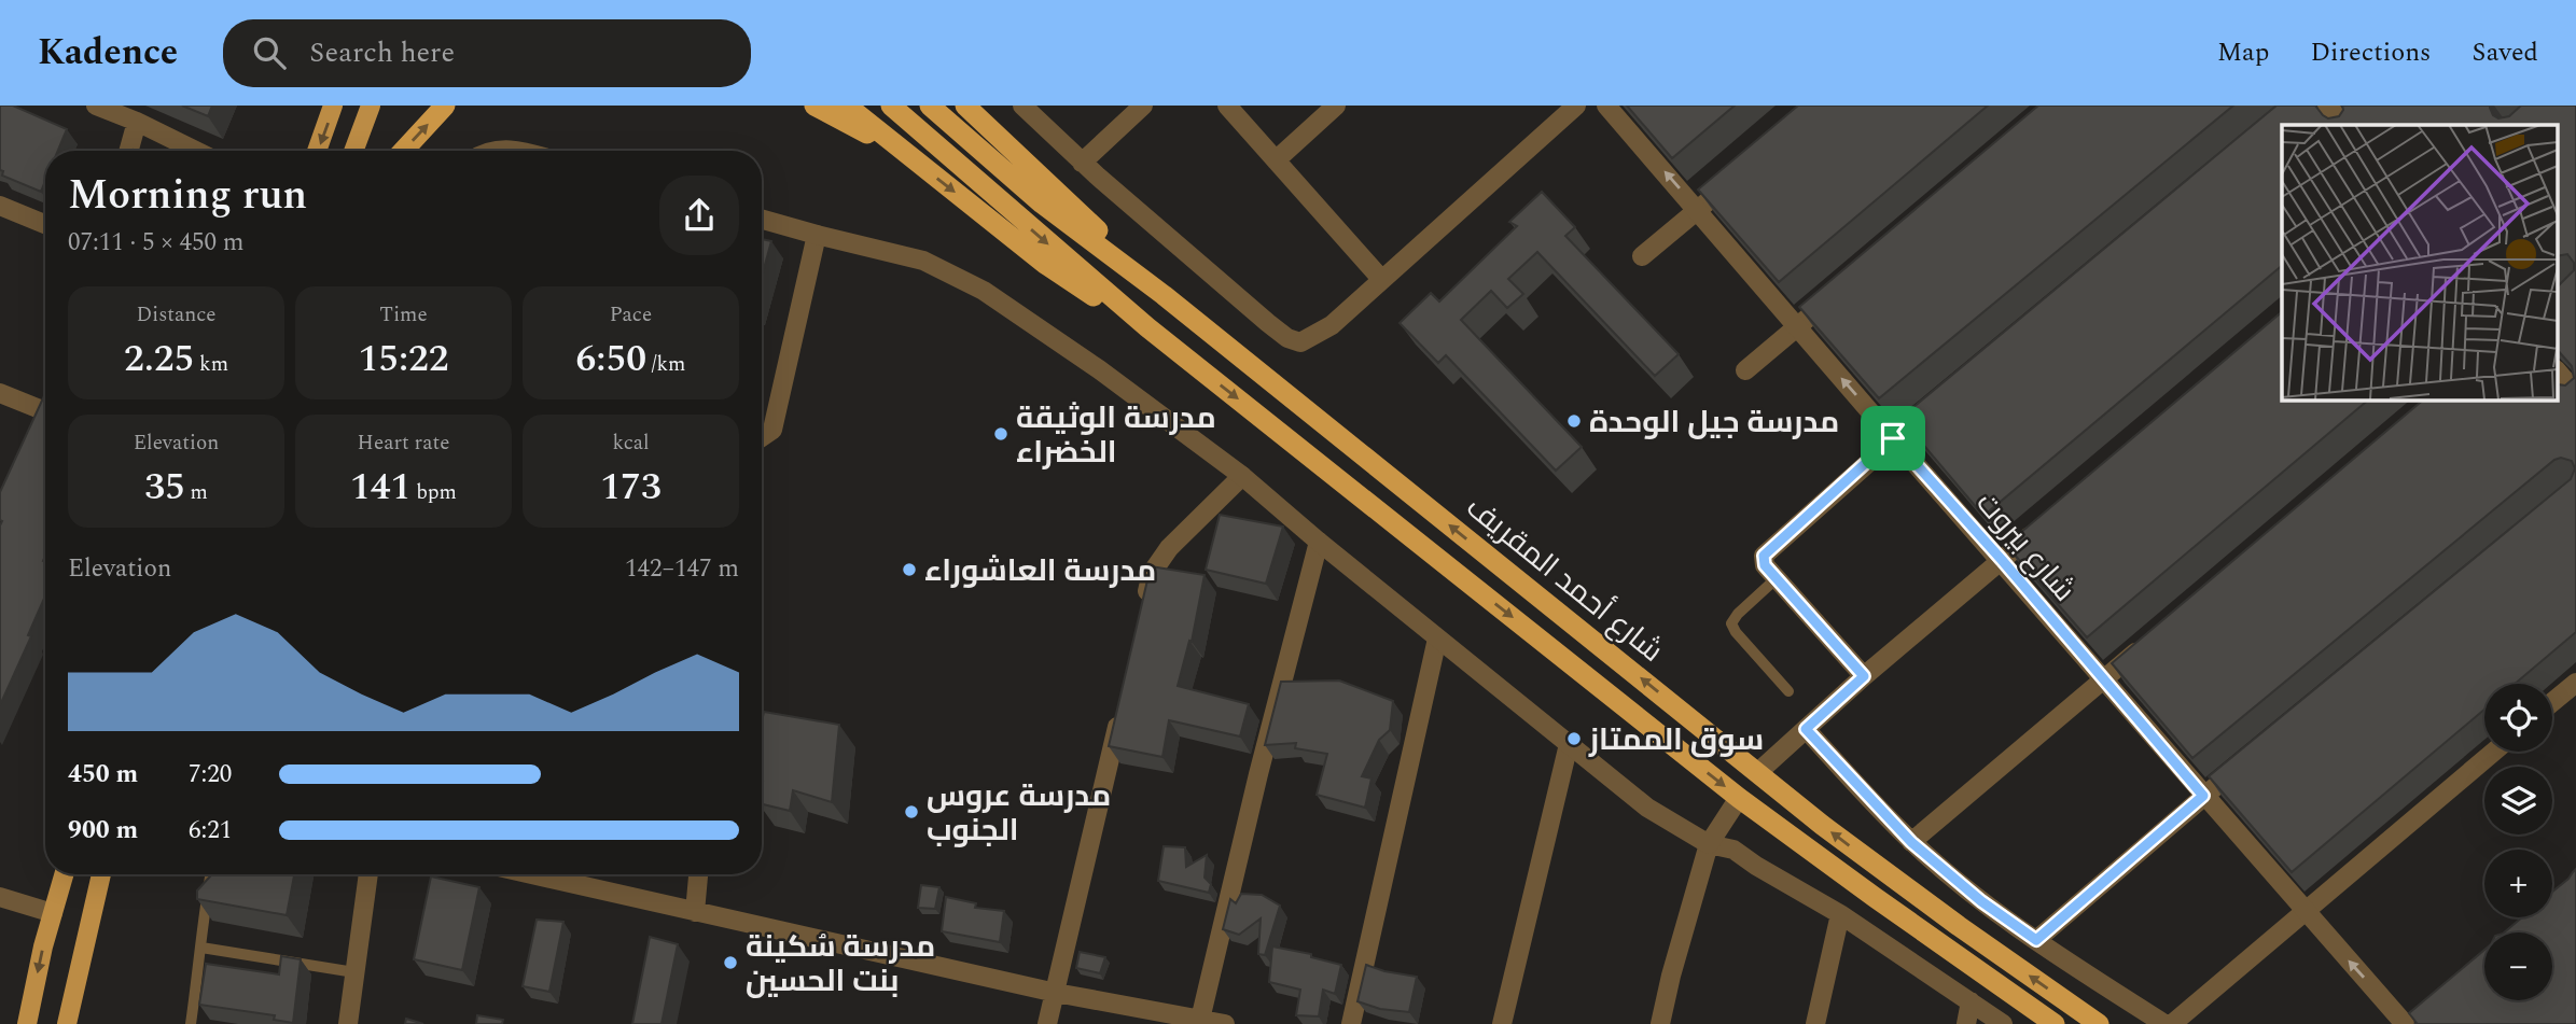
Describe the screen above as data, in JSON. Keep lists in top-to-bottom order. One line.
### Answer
{"streets":{"highway":["شارع أحمد المقريف"],"street":["شارع بيروت"]},"one_way":["شارع بيروت"],"places":["مدرسة جيل الوحدة","مدرسة الوثيقة الخضراء","مدرسة العاشوراء","سوق الممتاز","مدرسة عروس الجنوب","مدرسة سُكينة بنت الحسين"],"page":{"header":"Kadence","search":"Search here","nav":["Map","Directions","Saved"],"heading":["Morning run","07:11 · 5 × 450 m"],"stats":[["Distance","2.25 km"],["Time","15:22"],["Pace","6:50 /km"],["Elevation","35 m"],["Heart rate","141 bpm"],["kcal","173"]],"chart":["Elevation","142–147 m"],"map_buttons":["+","−"],"list":[{"name":"450 m","note":"7:20"},{"name":"900 m","note":"6:21"}]}}
